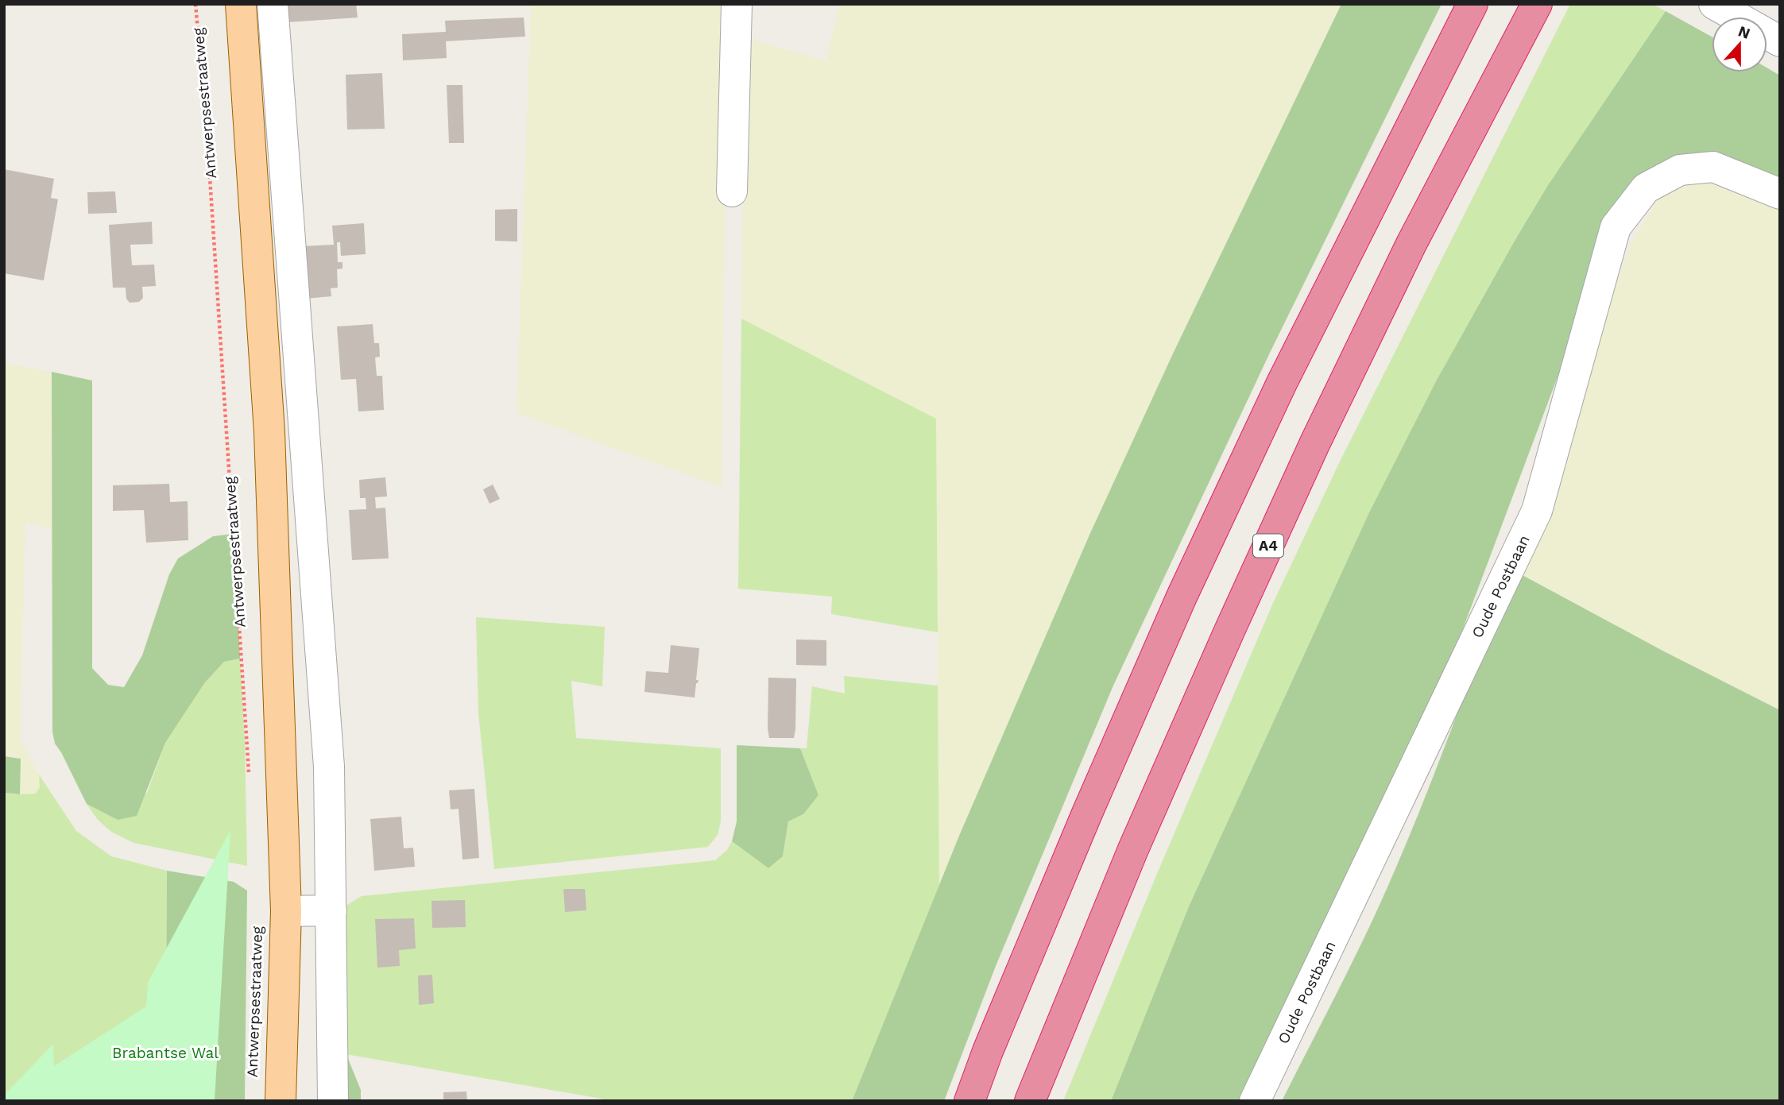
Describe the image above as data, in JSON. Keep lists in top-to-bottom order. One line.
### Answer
{"streets":{"highway":["A4"],"main road":["Antwerpsestraatweg"],"street":["Oude Postbaan"]},"parks":["Brabantse Wal"],"north":"top"}
